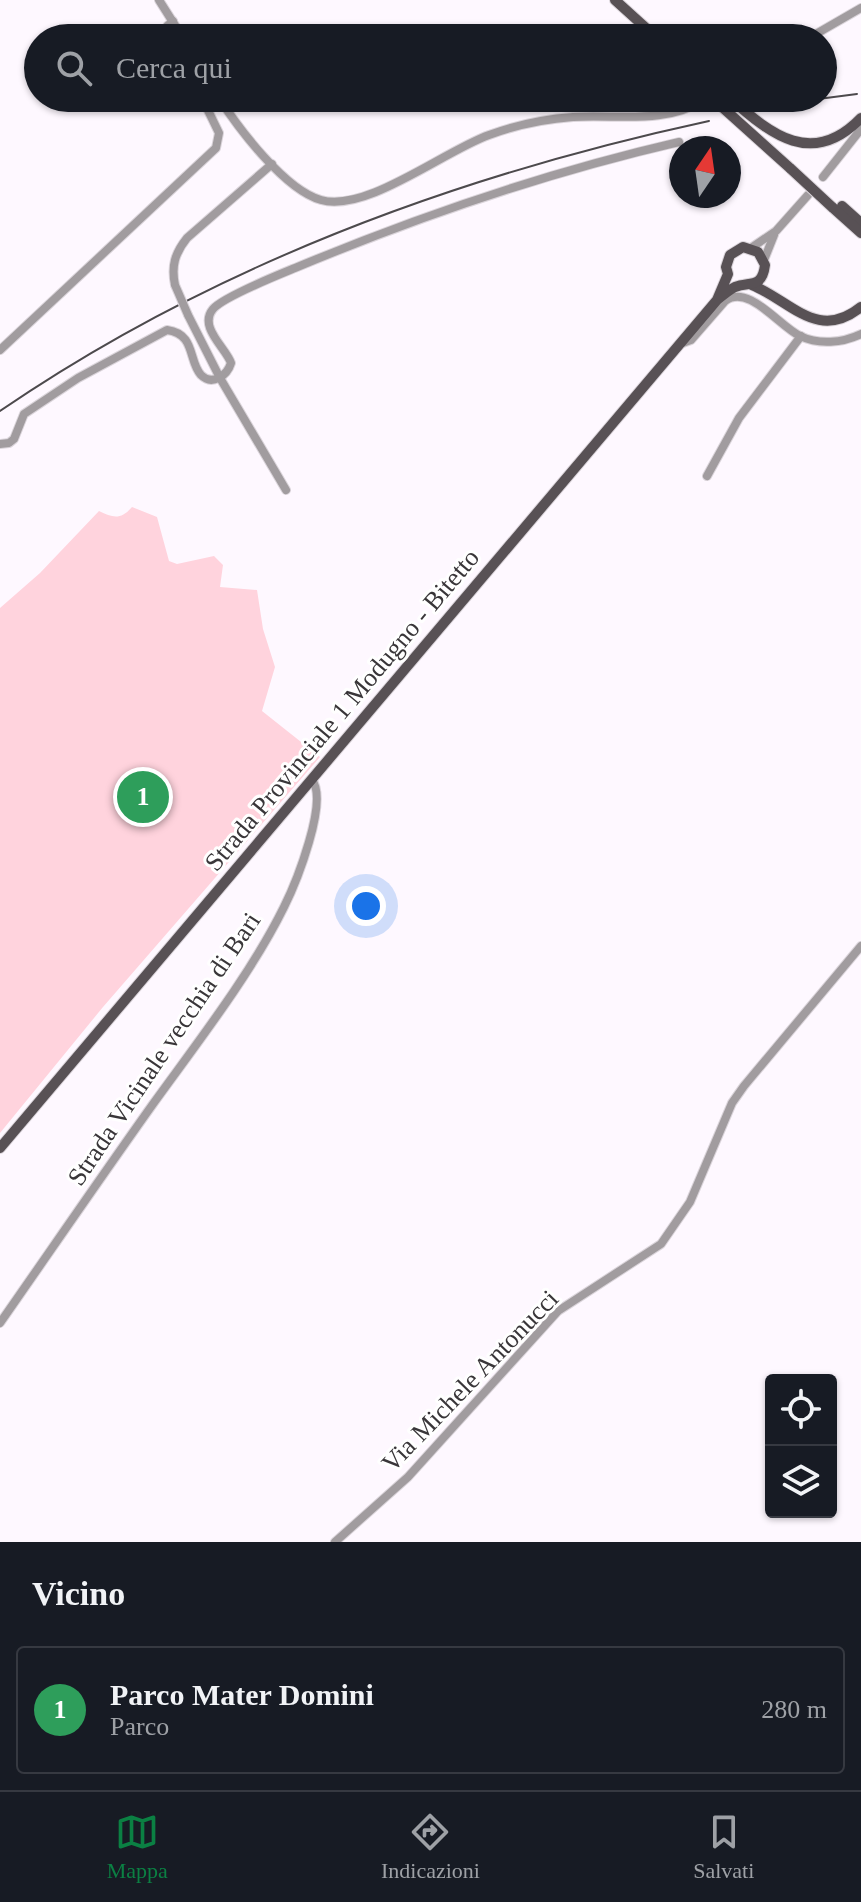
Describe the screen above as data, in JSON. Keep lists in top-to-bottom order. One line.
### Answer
{"streets":{"main road":["Strada Provinciale 1 Modugno - Bitetto"],"street":["Strada Vicinale vecchia di Bari","Via Michele Antonucci"]},"crossings":[["Strada Provinciale 1 Modugno - Bitetto","Strada Vicinale vecchia di Bari"]],"north":"top","page":{"search":"Cerca qui","pins":"1","heading":"Vicino","list":[{"mark":"1","name":"Parco Mater Domini","note":"Parco","value":"280 m"}],"nav":["Mappa","Indicazioni","Salvati"]}}
